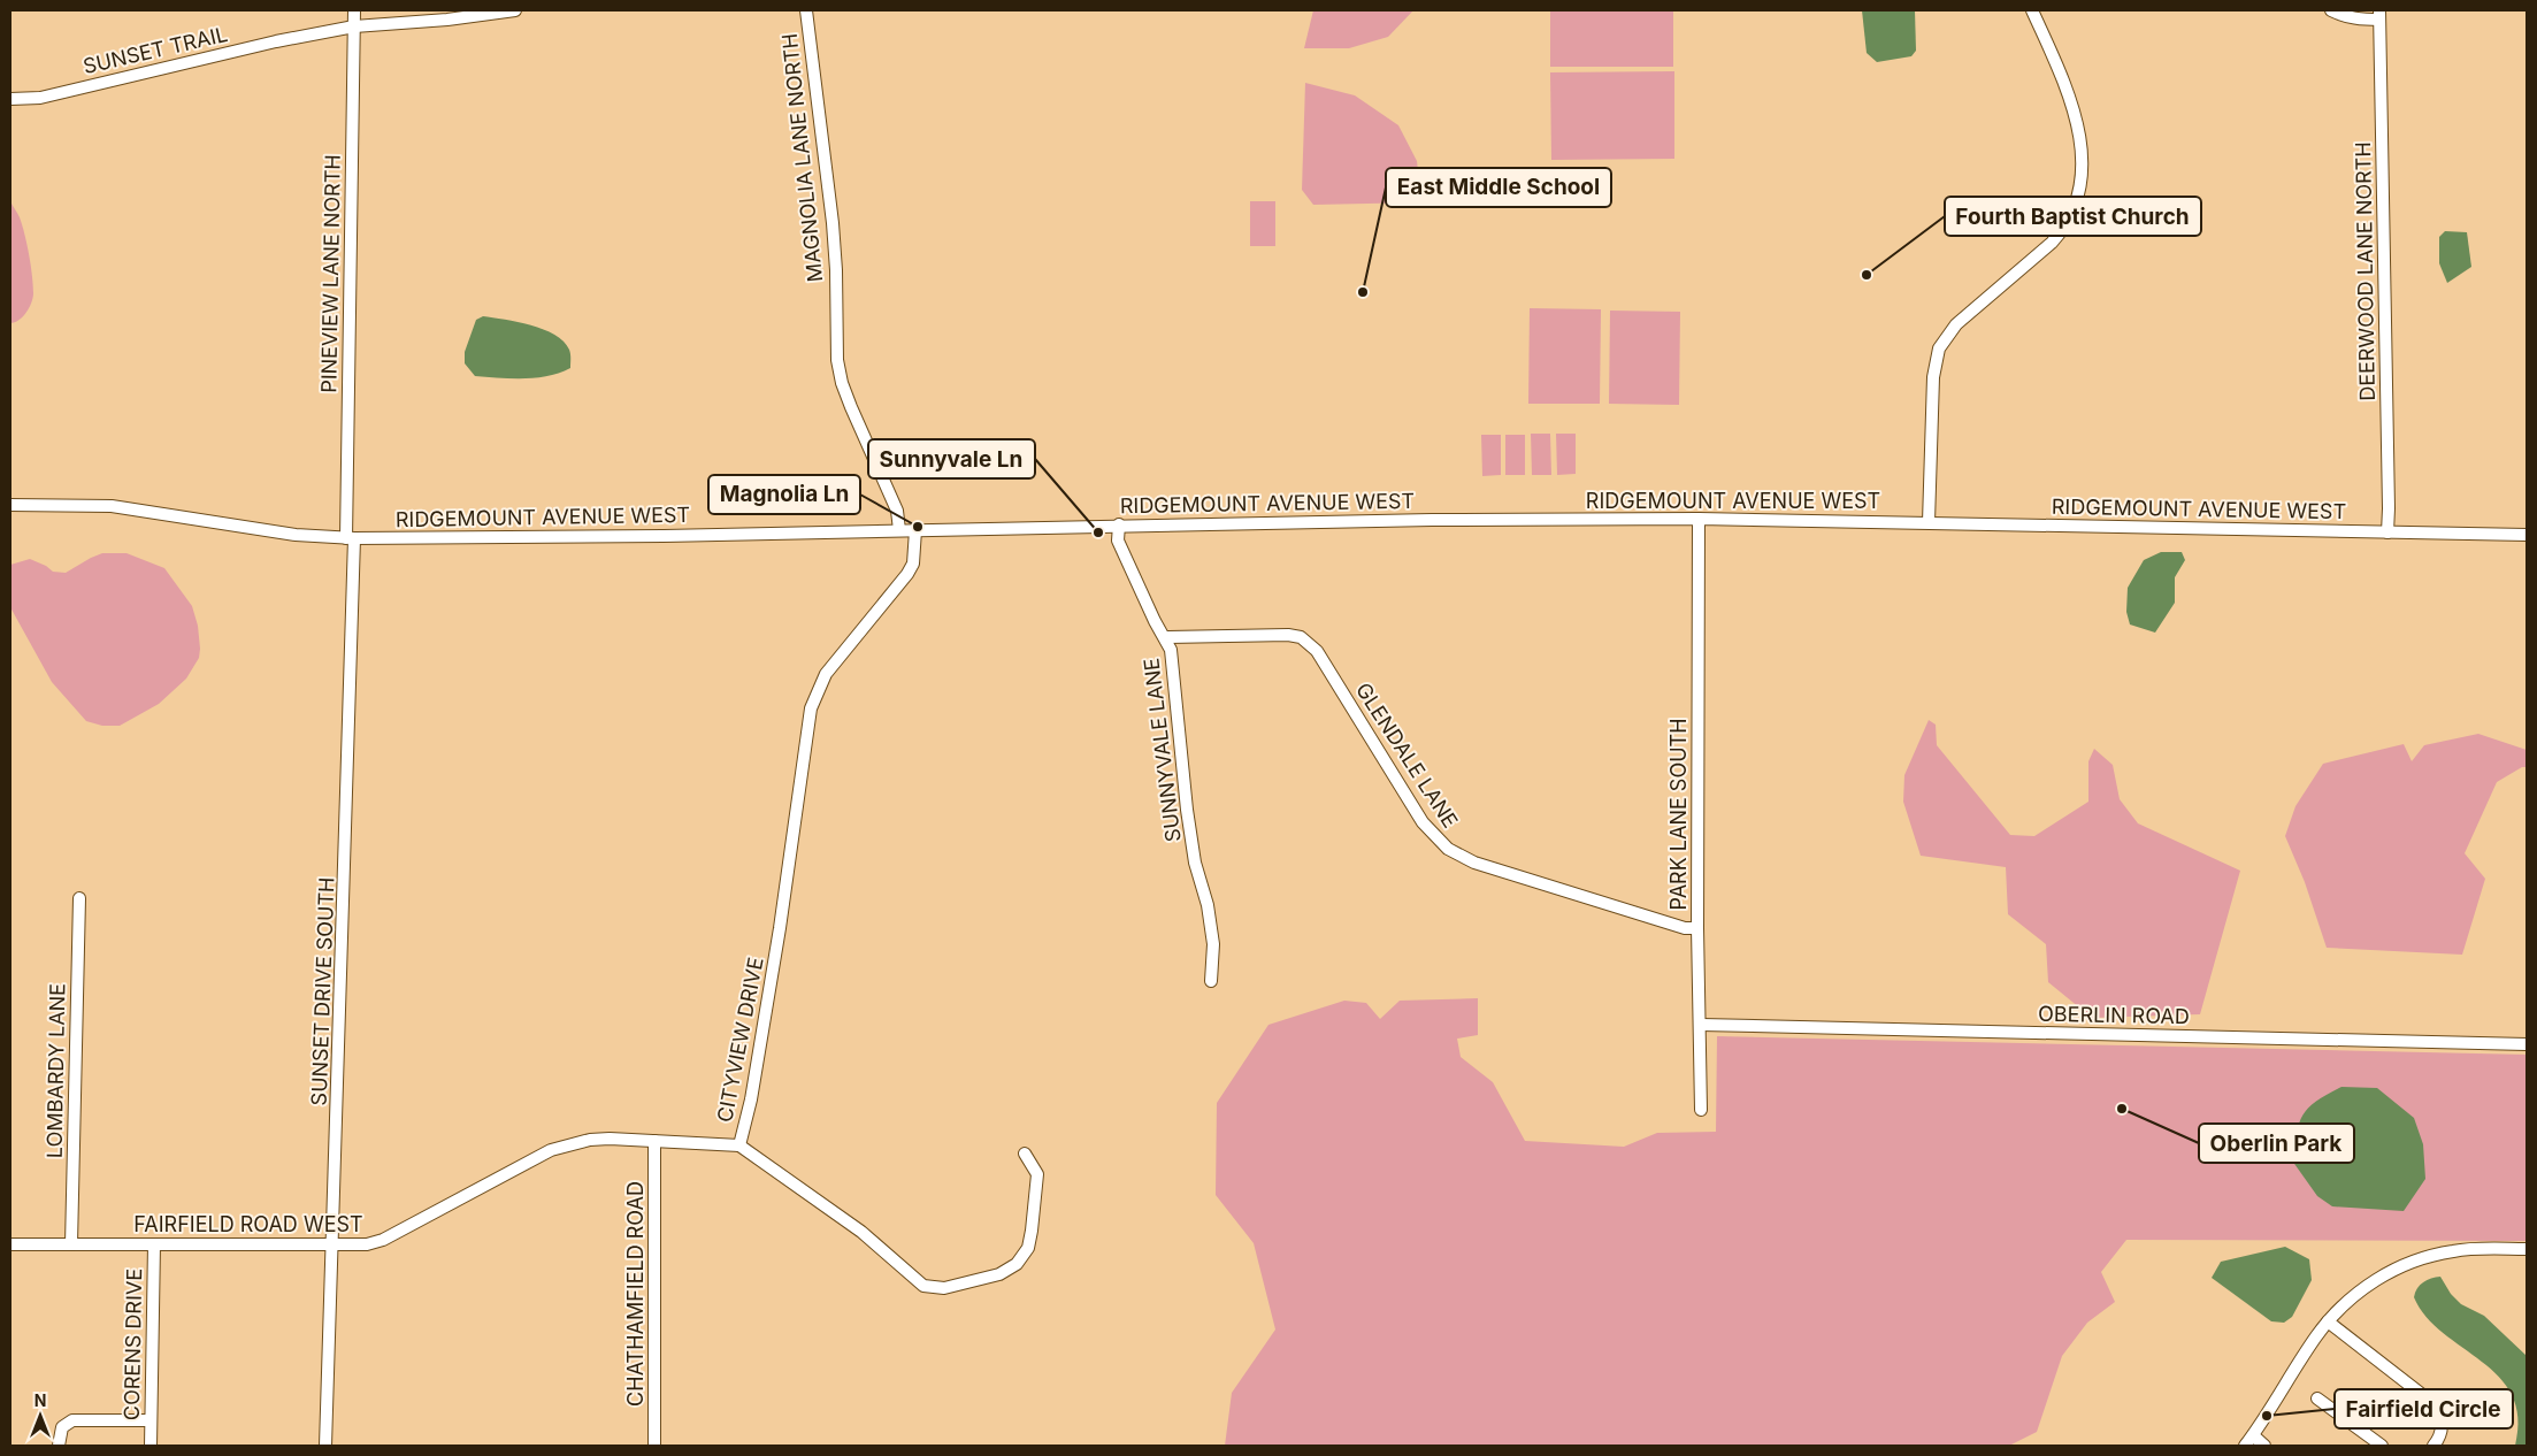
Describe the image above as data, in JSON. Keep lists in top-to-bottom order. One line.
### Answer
{"streets":{"street":["SUNSET TRAIL","MAGNOLIA LANE NORTH","DEERWOOD LANE NORTH","PINEVIEW LANE NORTH","RIDGEMOUNT AVENUE WEST","SUNNYVALE LANE","GLENDALE LANE","PARK LANE SOUTH","SUNSET DRIVE SOUTH","OBERLIN ROAD","CITYVIEW DRIVE","LOMBARDY LANE","FAIRFIELD ROAD WEST","CHATHAMFIELD ROAD","CORENS DRIVE"]},"crossings":[["SUNSET TRAIL","PINEVIEW LANE NORTH"],["MAGNOLIA LANE NORTH","RIDGEMOUNT AVENUE WEST"],["DEERWOOD LANE NORTH","RIDGEMOUNT AVENUE WEST"],["PINEVIEW LANE NORTH","RIDGEMOUNT AVENUE WEST"],["PINEVIEW LANE NORTH","SUNSET DRIVE SOUTH"],["RIDGEMOUNT AVENUE WEST","SUNNYVALE LANE"],["RIDGEMOUNT AVENUE WEST","PARK LANE SOUTH"],["RIDGEMOUNT AVENUE WEST","SUNSET DRIVE SOUTH"],["RIDGEMOUNT AVENUE WEST","CITYVIEW DRIVE"],["SUNNYVALE LANE","GLENDALE LANE"],["GLENDALE LANE","PARK LANE SOUTH"],["PARK LANE SOUTH","OBERLIN ROAD"],["SUNSET DRIVE SOUTH","FAIRFIELD ROAD WEST"],["CITYVIEW DRIVE","FAIRFIELD ROAD WEST"],["LOMBARDY LANE","FAIRFIELD ROAD WEST"],["FAIRFIELD ROAD WEST","CHATHAMFIELD ROAD"],["FAIRFIELD ROAD WEST","CORENS DRIVE"]],"places":["Fourth Baptist Church","East Middle School","Magnolia Ln","Sunnyvale Ln","Oberlin Park","Fairfield Circle"],"north":"top"}
